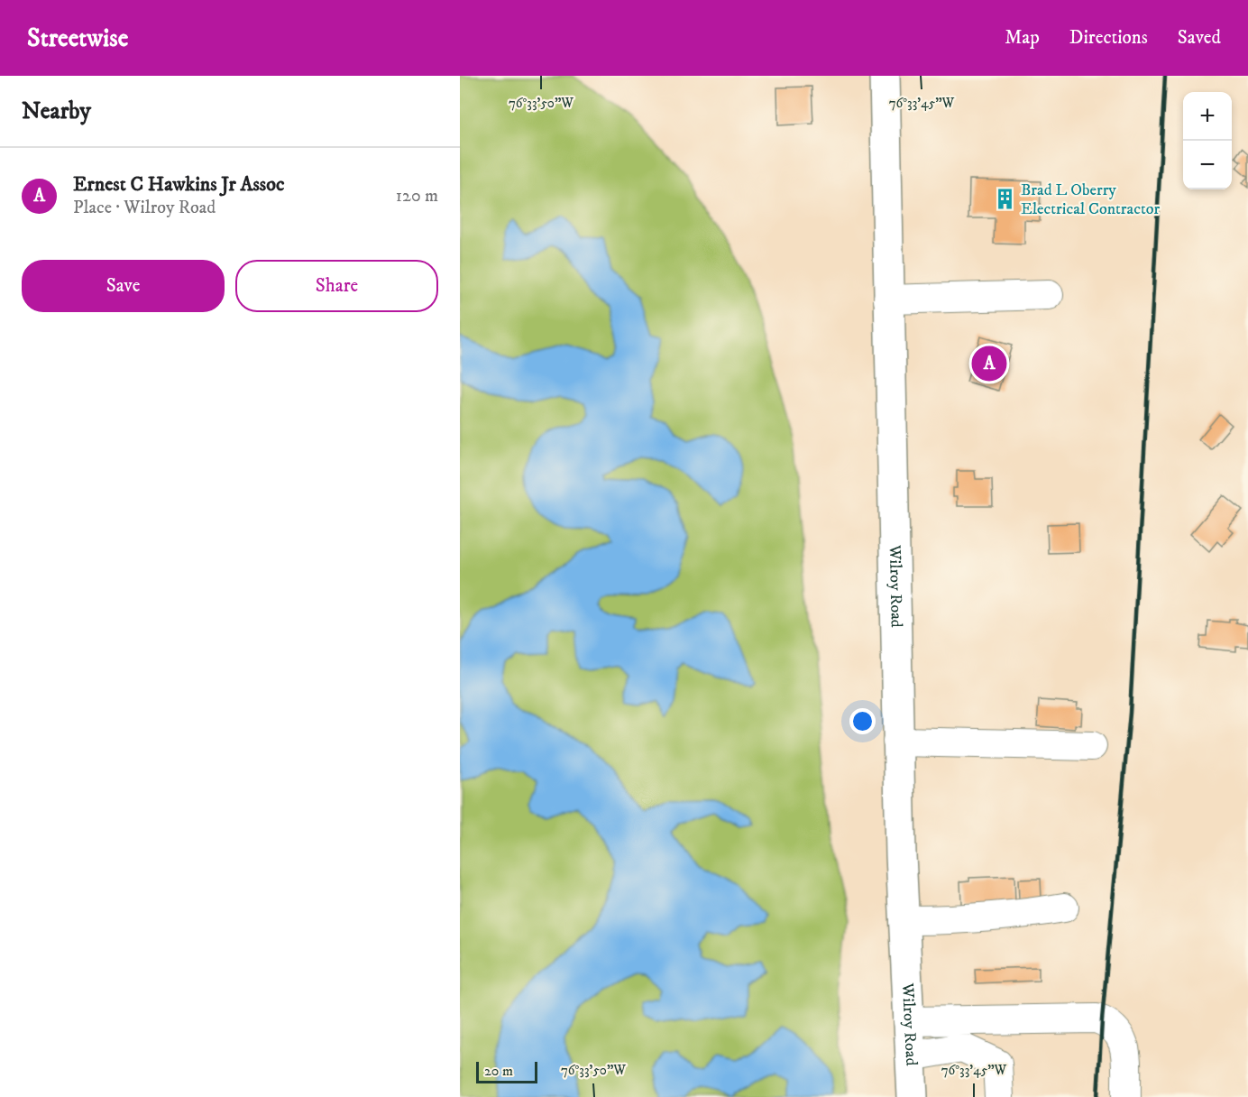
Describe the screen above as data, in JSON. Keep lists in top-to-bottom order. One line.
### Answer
{"streets":{"main road":["Wilroy Road"]},"places":{"building":["Brad L Oberry Electrical Contractor"]},"scale_bar":"20 m","page":{"header":"Streetwise","nav":["Map","Directions","Saved"],"heading":"Nearby","map_buttons":["+","−"],"list":[{"mark":"A","name":"Ernest C Hawkins Jr Assoc","note":"Place · Wilroy Road","value":"120 m"}],"buttons":["Save","Share"],"pins":"A","scale":"20 m"},"coordinates":["76°33'50\"W","76°33'45\"W"]}
